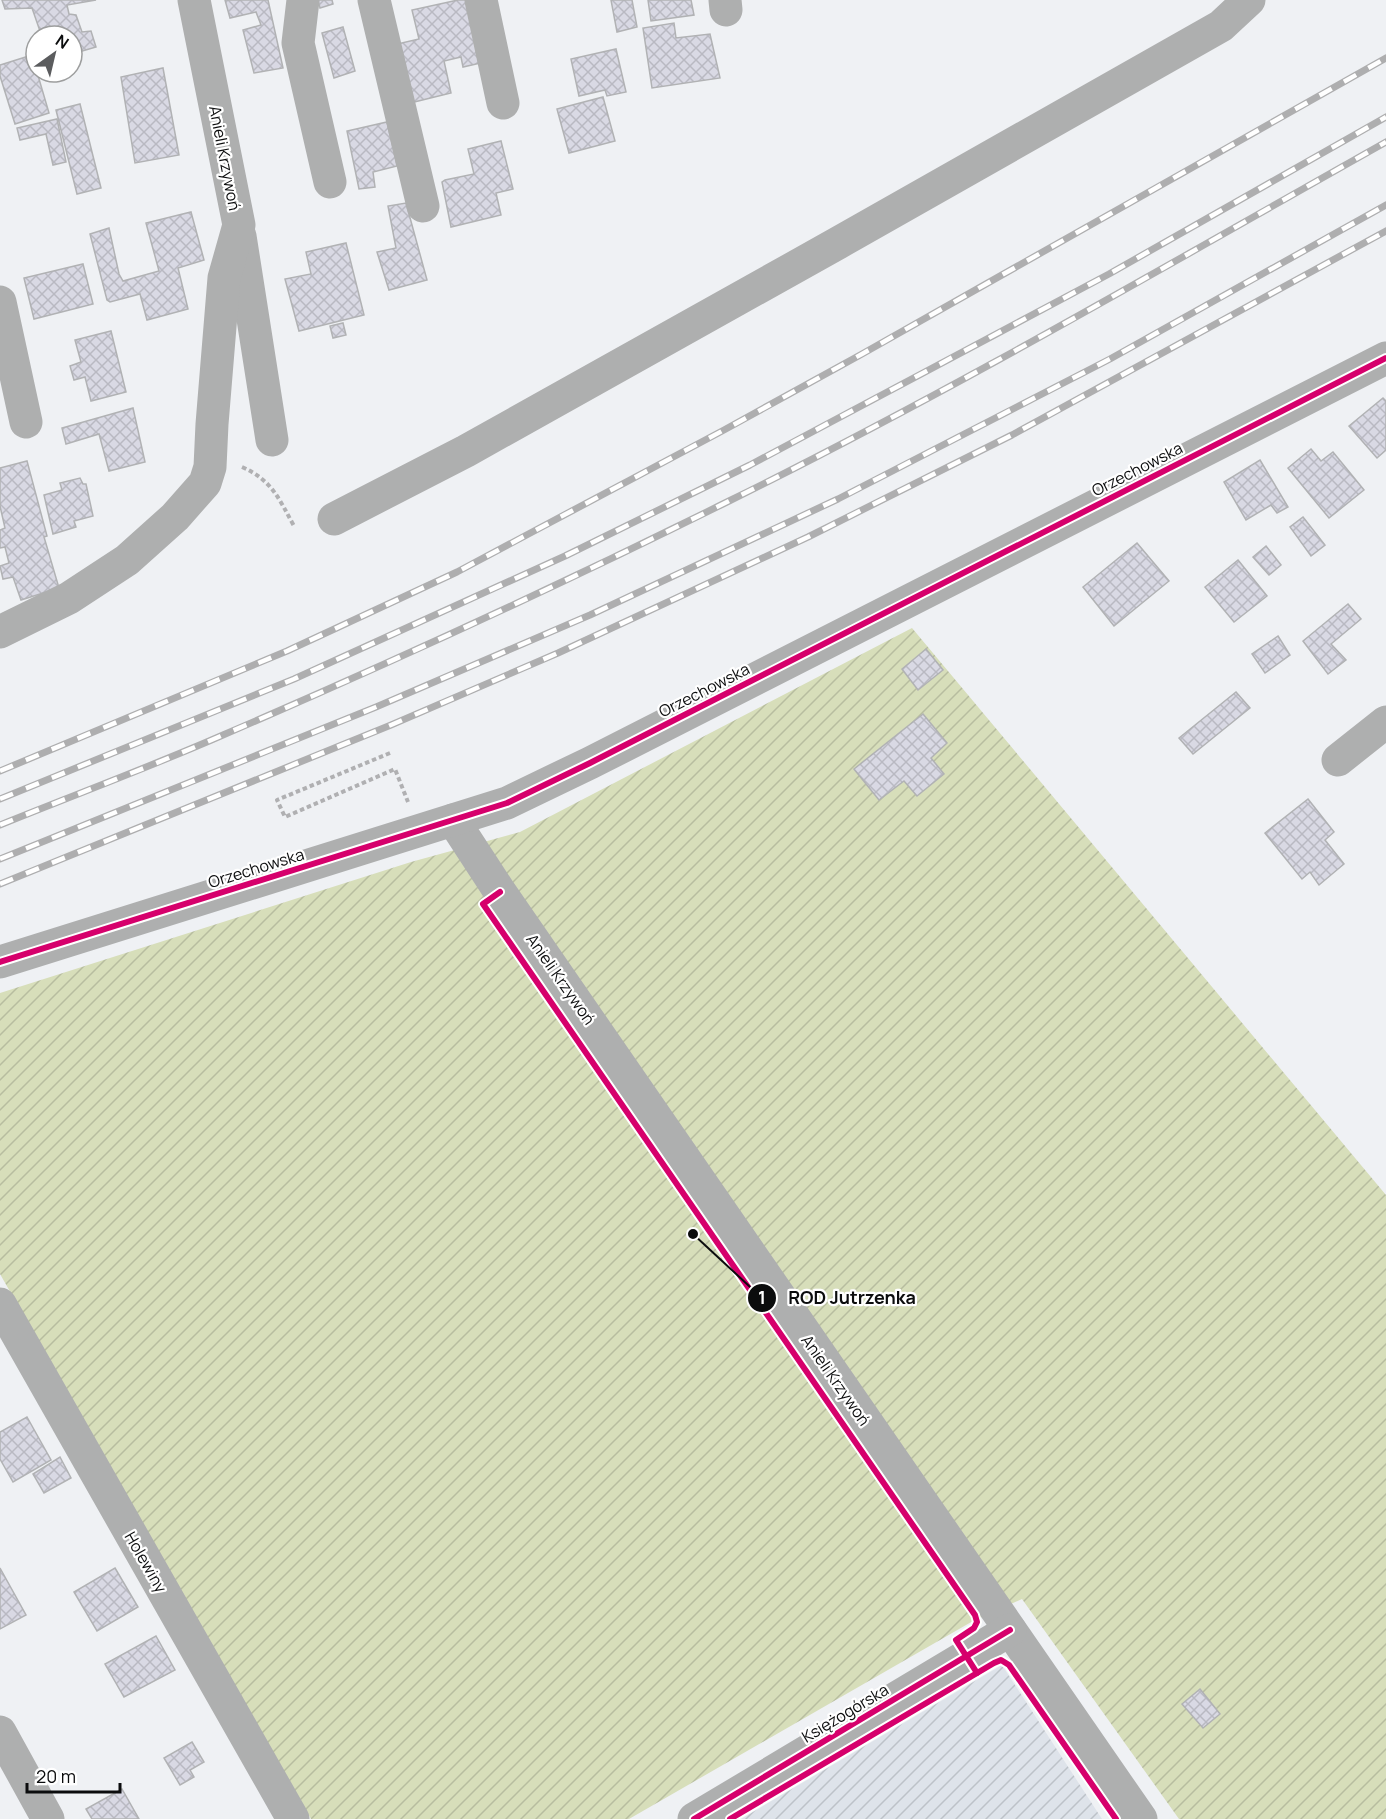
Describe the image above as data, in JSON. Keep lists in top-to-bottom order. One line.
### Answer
{"streets":{"street":["Anieli Krzywoń","Orzechowska","Holewiny","Księżogórska"]},"crossings":[["Anieli Krzywoń","Orzechowska"],["Anieli Krzywoń","Księżogórska"]],"places":["ROD Jutrzenka"],"scale_bar":"20 m","north":"top right"}
